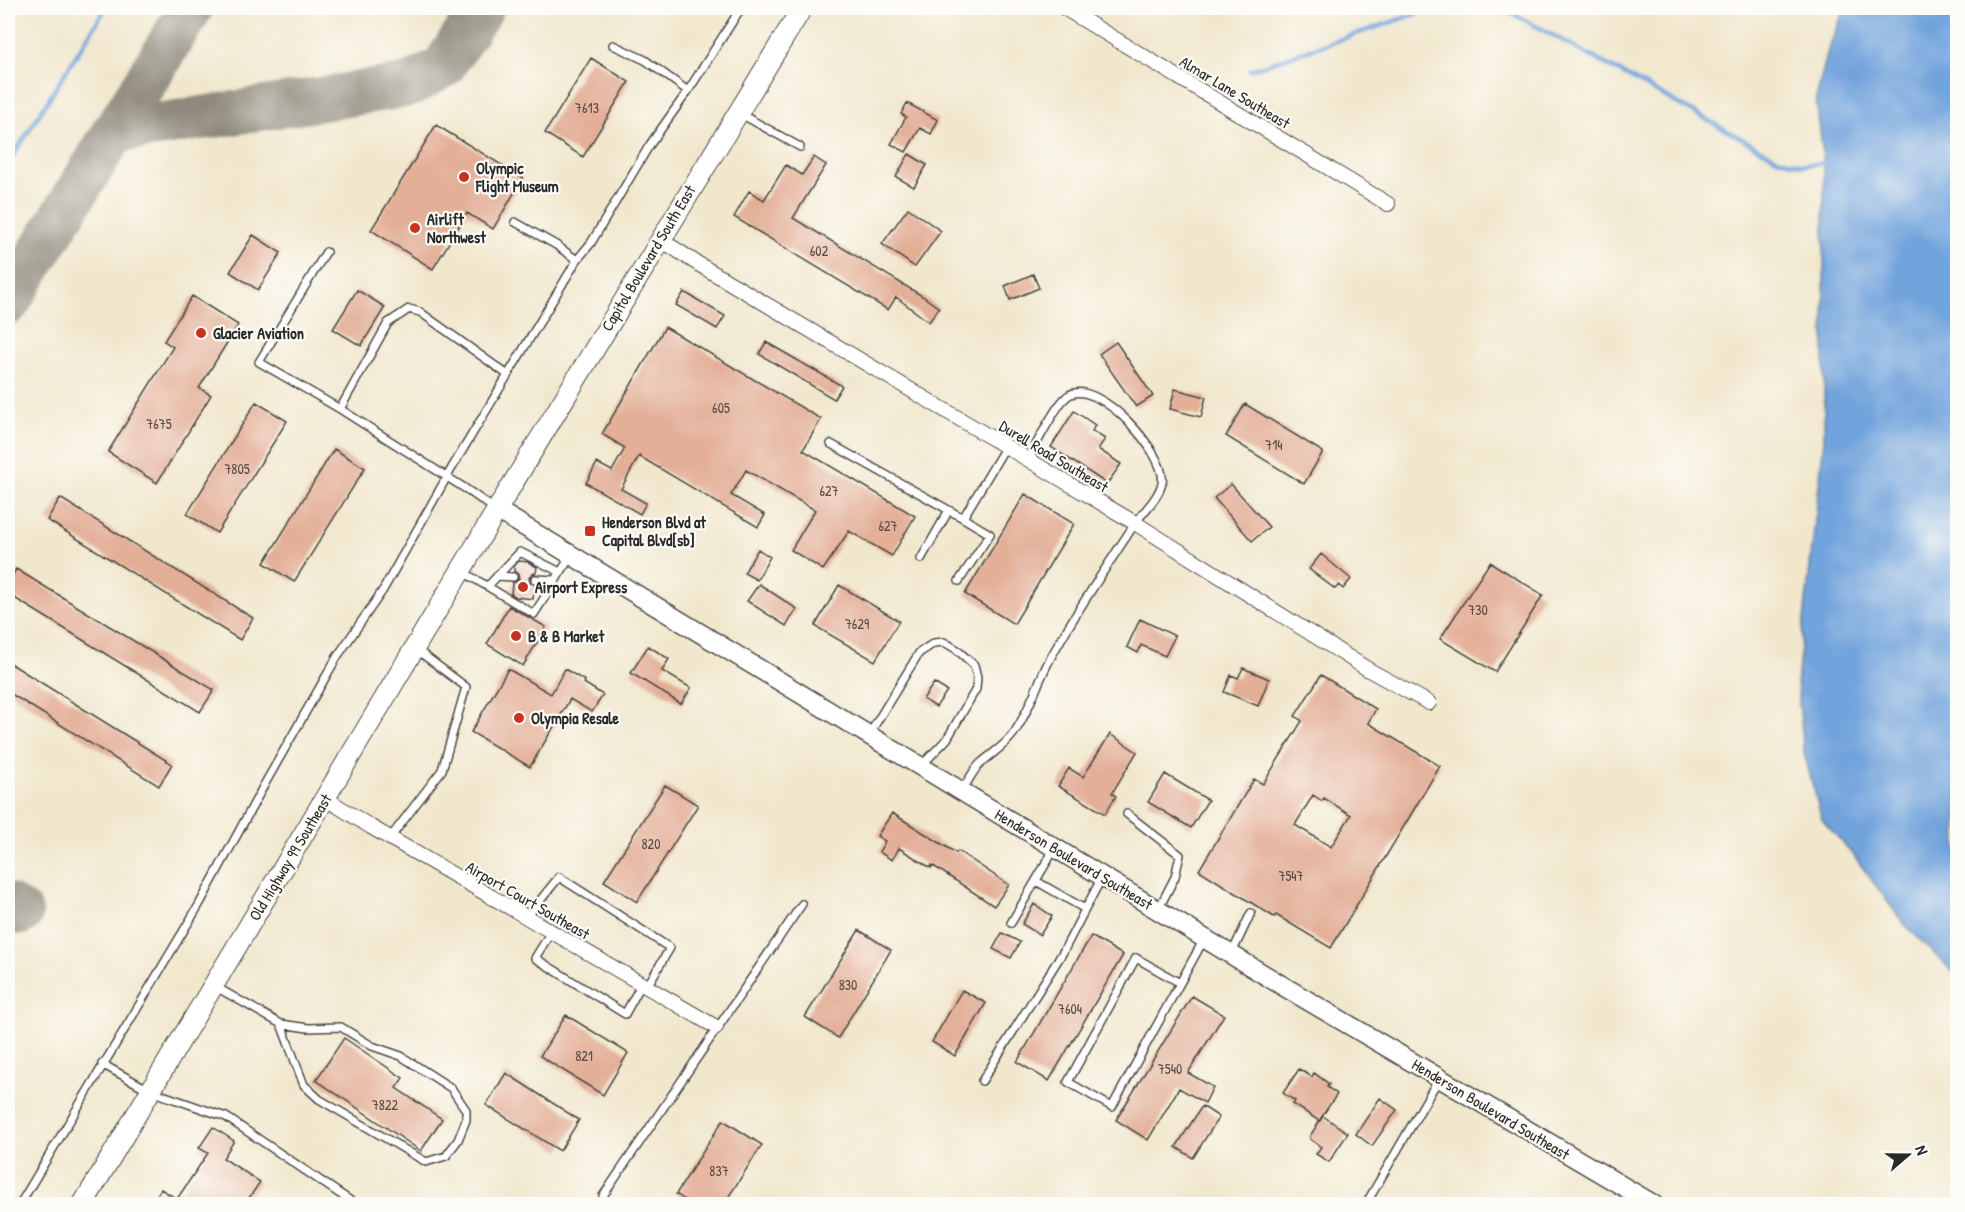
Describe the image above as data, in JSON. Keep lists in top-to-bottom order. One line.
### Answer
{"streets":{"main road":["Capitol Boulevard South East","Old Highway 99 Southeast"],"street":["Almar Lane Southeast","Durell Road Southeast","Henderson Boulevard Southeast","Airport Court Southeast"]},"crossings":[["Capitol Boulevard South East","Durell Road Southeast"],["Capitol Boulevard South East","Old Highway 99 Southeast"],["Capitol Boulevard South East","Henderson Boulevard Southeast"],["Old Highway 99 Southeast","Henderson Boulevard Southeast"],["Old Highway 99 Southeast","Airport Court Southeast"]],"places":{"other":["Olympic Flight Museum","Airlift Northwest","Glacier Aviation","Airport Express","B & B Market","Olympia Resale"],"transit":["Henderson Blvd at Capital Blvd[sb]"]},"house_numbers":["7613","602","605","7675","714","7805","627","627","730","7629","820","7547","830","7604","821","7540","7822","837"],"north":"right"}
